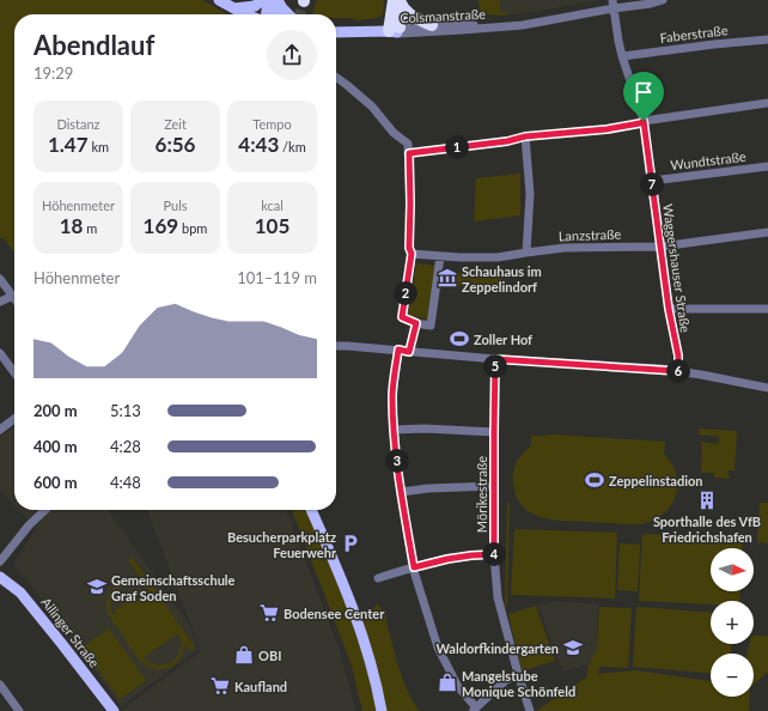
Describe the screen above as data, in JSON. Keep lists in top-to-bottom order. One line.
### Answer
{"streets":{"main road":["Colsmanstraße","Ailinger Straße"],"street":["Faberstraße","Wundtstraße","Lanzstraße","Waggershauser Straße","Mörikestraße"]},"crossings":[["Colsmanstraße","Waggershauser Straße"],["Faberstraße","Waggershauser Straße"],["Wundtstraße","Waggershauser Straße"],["Lanzstraße","Waggershauser Straße"]],"places":{"museum":["Schauhaus im Zeppelindorf"],"sports":["Zoller Hof","Zeppelinstadion"],"building":["Sporthalle des VfB Friedrichshafen"],"parking":["Besucherparkplatz Feuerwehr"],"school or university":["Gemeinschaftsschule Graf Soden","Waldorfkindergarten"],"supermarket":["Bodensee Center","Kaufland"],"shop":["OBI","Mangelstube Monique Schönfeld"]},"north":"right","page":{"heading":["Abendlauf","19:29"],"stats":[["Distanz","1.47 km"],["Zeit","6:56"],["Tempo","4:43 /km"],["Höhenmeter","18 m"],["Puls","169 bpm"],["kcal","105"]],"pins":["1","7","2","5","6","3","4"],"chart":["Höhenmeter","101–119 m"],"list":[{"name":"200 m","note":"5:13"},{"name":"400 m","note":"4:28"},{"name":"600 m","note":"4:48"}],"map_buttons":["+","−"]}}
